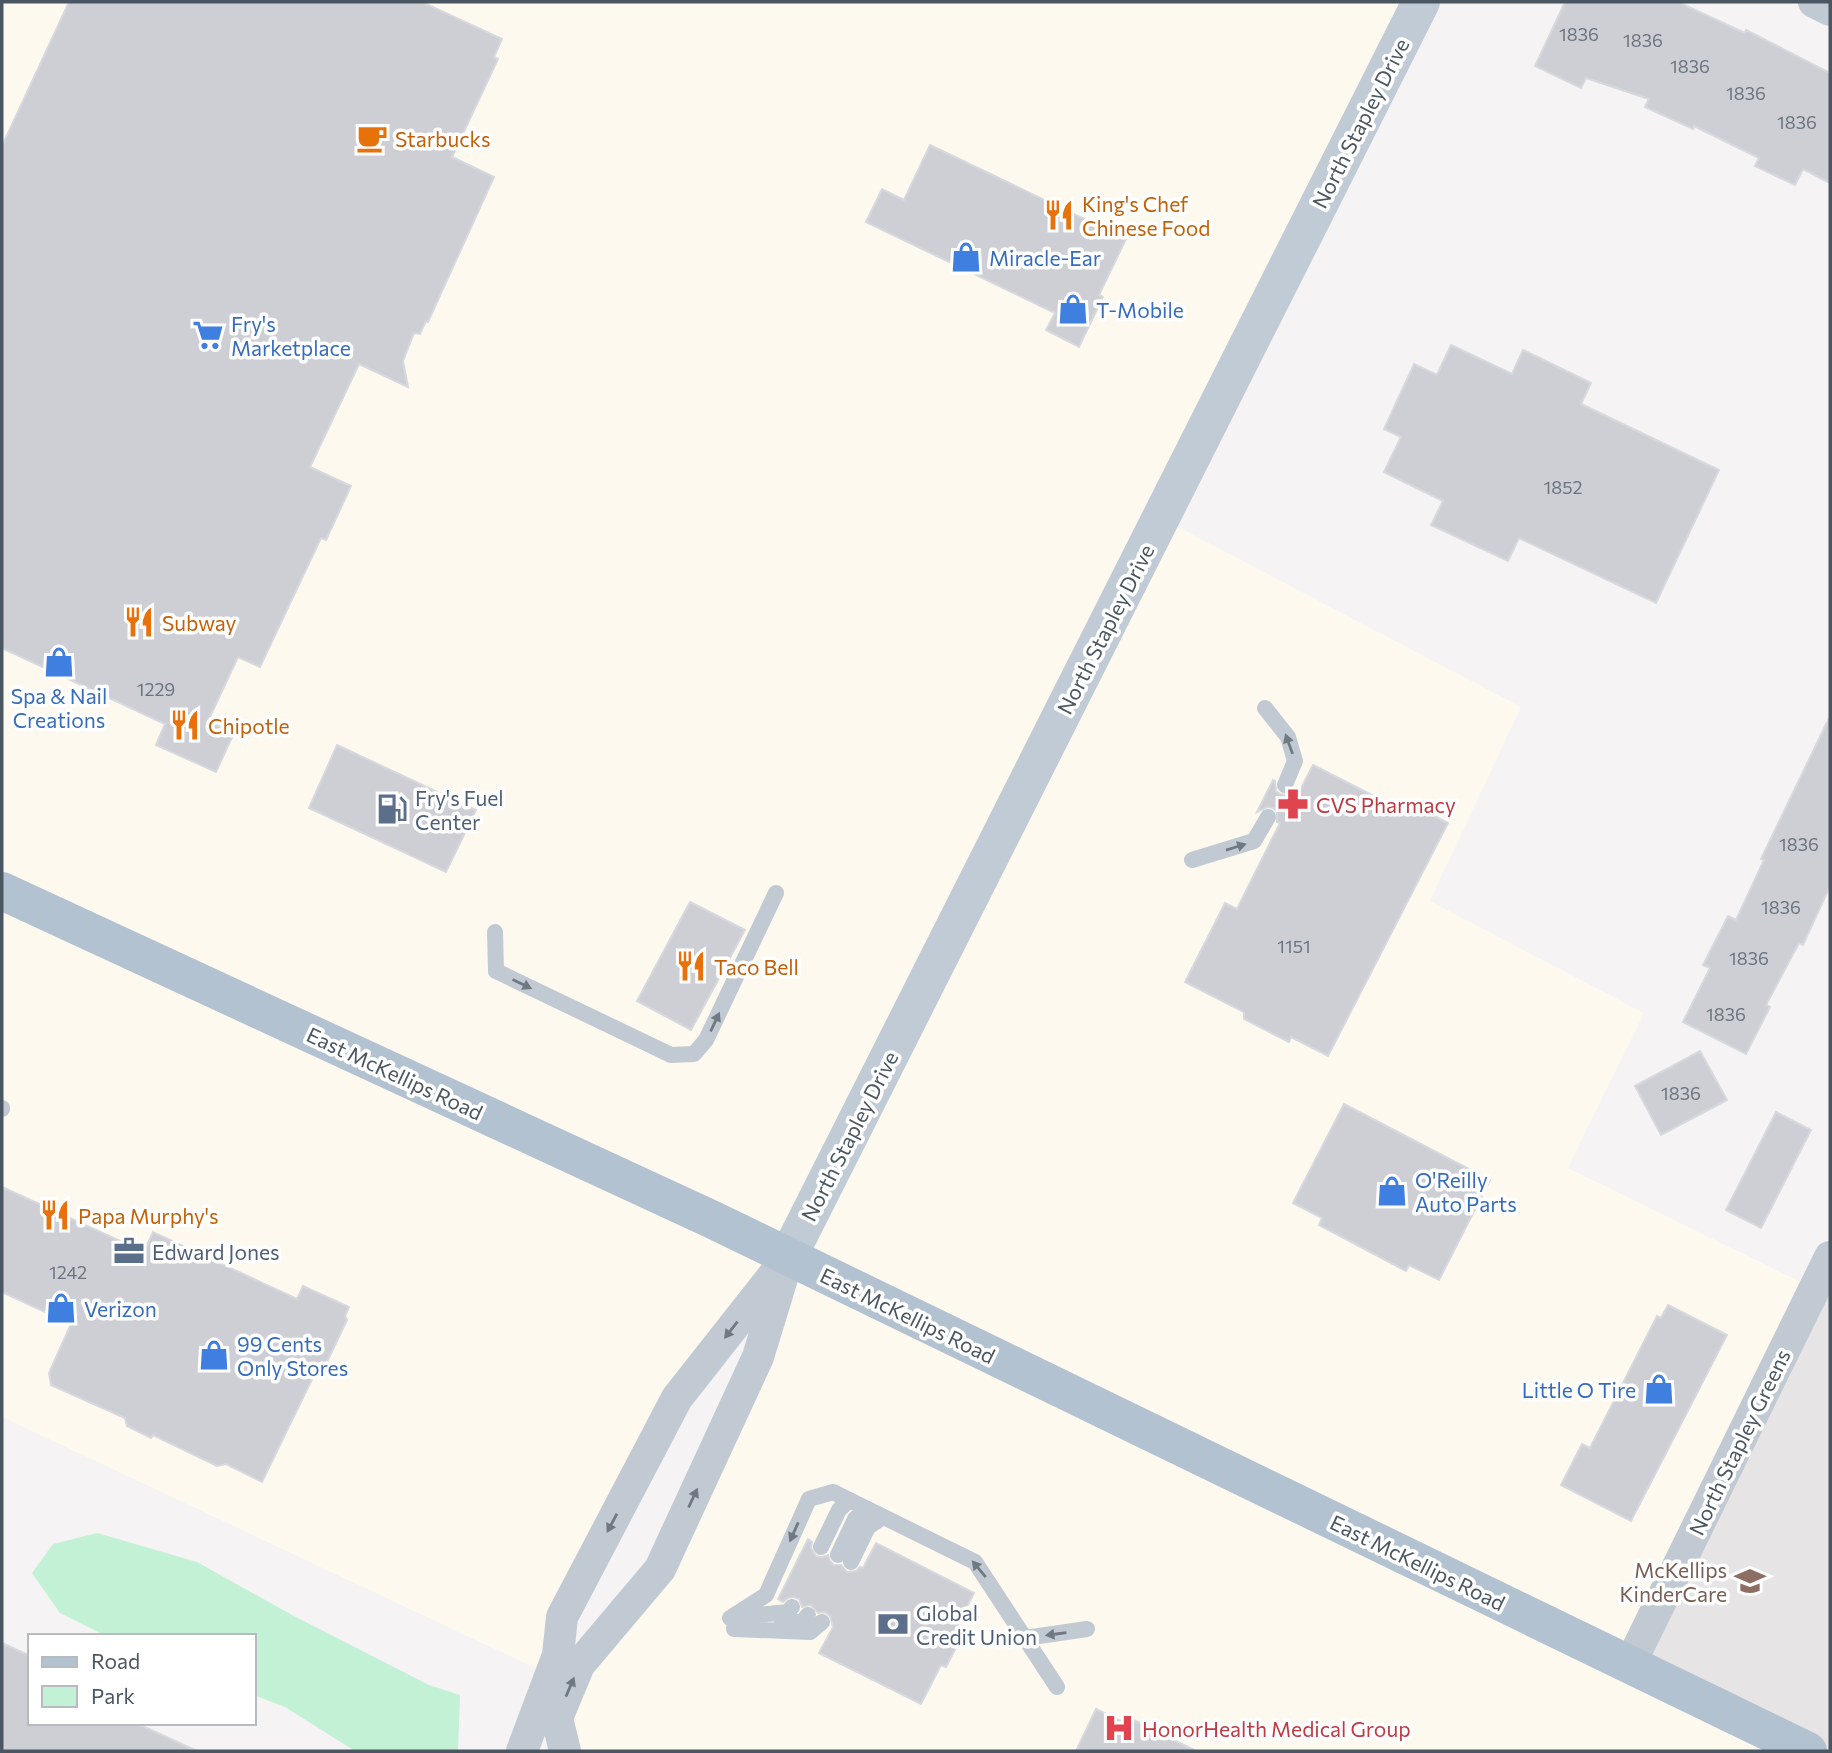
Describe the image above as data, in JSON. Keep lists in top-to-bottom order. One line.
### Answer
{"streets":{"main road":["North Stapley Drive","East McKellips Road"],"street":["North Stapley Greens"]},"crossings":[["North Stapley Drive","East McKellips Road"],["East McKellips Road","North Stapley Greens"]],"places":{"cafe":["Starbucks"],"restaurant":["King's Chef Chinese Food","Subway","Chipotle","Taco Bell","Papa Murphy's"],"shop":["Miracle-Ear","T-Mobile","Spa & Nail Creations","O'Reilly Auto Parts","Verizon","99 Cents Only Stores","Little O Tire"],"supermarket":["Fry's Marketplace"],"pharmacy":["CVS Pharmacy"],"fuel station":["Fry's Fuel Center"],"office":["Edward Jones"],"school or university":["McKellips KinderCare"],"bank":["Global Credit Union"],"hospital":["HonorHealth Medical Group"]},"house_numbers":["1836","1836","1836","1836","1836","1852","1229","1836","1836","1151","1836","1836","1836","1242"],"legend":["Road","Park"]}
